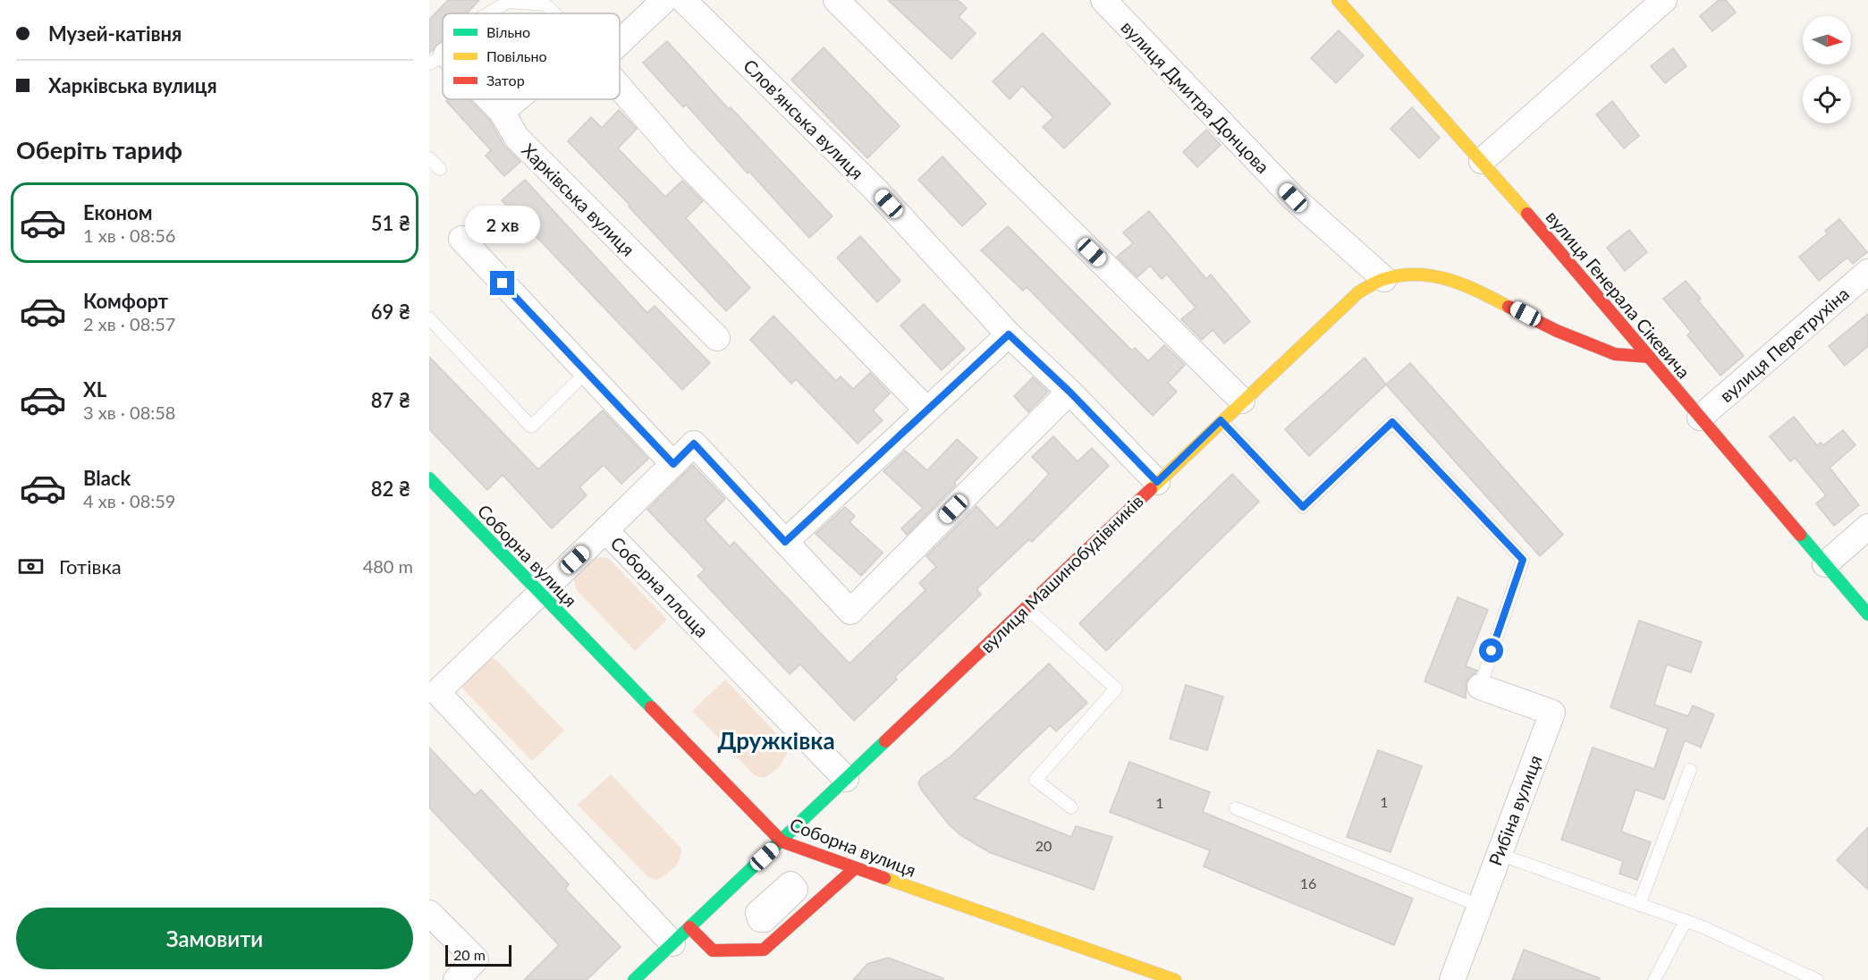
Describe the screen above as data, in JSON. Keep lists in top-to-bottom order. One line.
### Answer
{"streets":{"street":["вулиця Дмитра Донцова","Слов'янська вулиця","Харківська вулиця","вулиця Генерала Сікевича","вулиця Перетрухіна","Соборна вулиця","вулиця Машинобудівників","Соборна площа","Рибіна вулиця"]},"crossings":[["вулиця Дмитра Донцова","вулиця Машинобудівників"],["Слов'янська вулиця","вулиця Машинобудівників"],["вулиця Генерала Сікевича","вулиця Перетрухіна"],["вулиця Генерала Сікевича","вулиця Машинобудівників"],["Соборна вулиця","вулиця Машинобудівників"],["Соборна вулиця","Соборна площа"],["вулиця Машинобудівників","Соборна площа"]],"districts":["Дружківка"],"house_numbers":["1","1","20","16"],"legend":["Вільно","Повільно","Затор"],"scale_bar":"20 m","north":"right","page":{"banner":["Музей-катівня","Харківська вулиця"],"heading":"Оберіть тариф","list":[{"name":"Економ","note":"1 хв · 08:56","value":"51 ₴"},{"name":"Комфорт","note":"2 хв · 08:57","value":"69 ₴"},{"name":"XL","note":"3 хв · 08:58","value":"87 ₴"},{"name":"Black","note":"4 хв · 08:59","value":"82 ₴"}],"bubble":"2 хв","pay":["Готівка","480 m"],"buttons":"Замовити","scale":"20 m"}}
